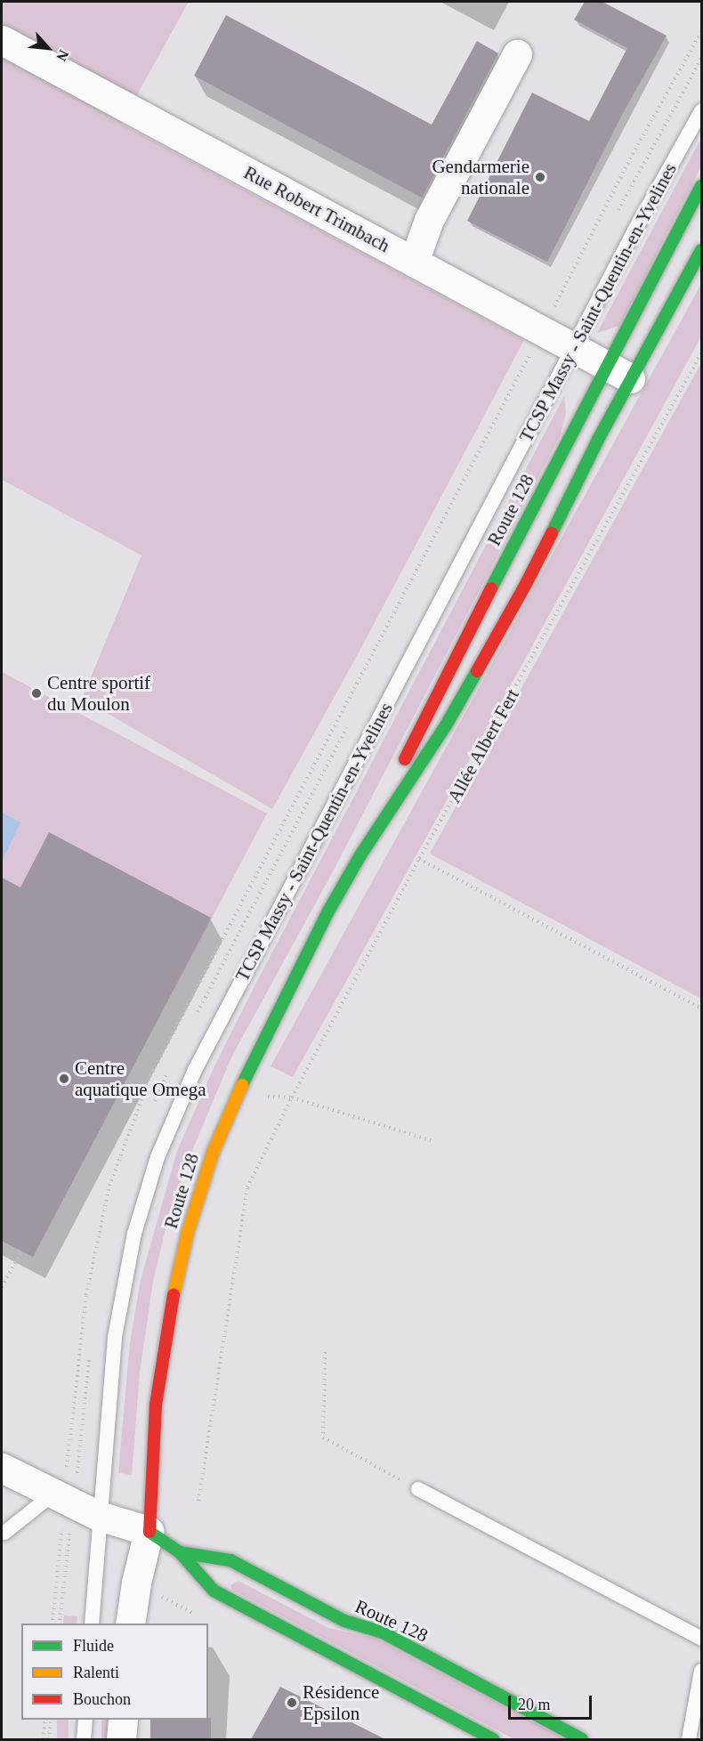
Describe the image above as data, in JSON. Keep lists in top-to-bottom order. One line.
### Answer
{"streets":{"main road":["Route 128"],"street":["Rue Robert Trimbach"],"lane":["TCSP Massy - Saint-Quentin-en-Yvelines"],"path":["Allée Albert Fert"]},"crossings":[["Rue Robert Trimbach","TCSP Massy - Saint-Quentin-en-Yvelines"],["Rue Robert Trimbach","Route 128"]],"places":["Gendarmerie nationale","Centre sportif du Moulon","Centre aquatique Omega","Résidence Epsilon"],"legend":["Fluide","Ralenti","Bouchon"],"scale_bar":"20 m","north":"bottom right"}
